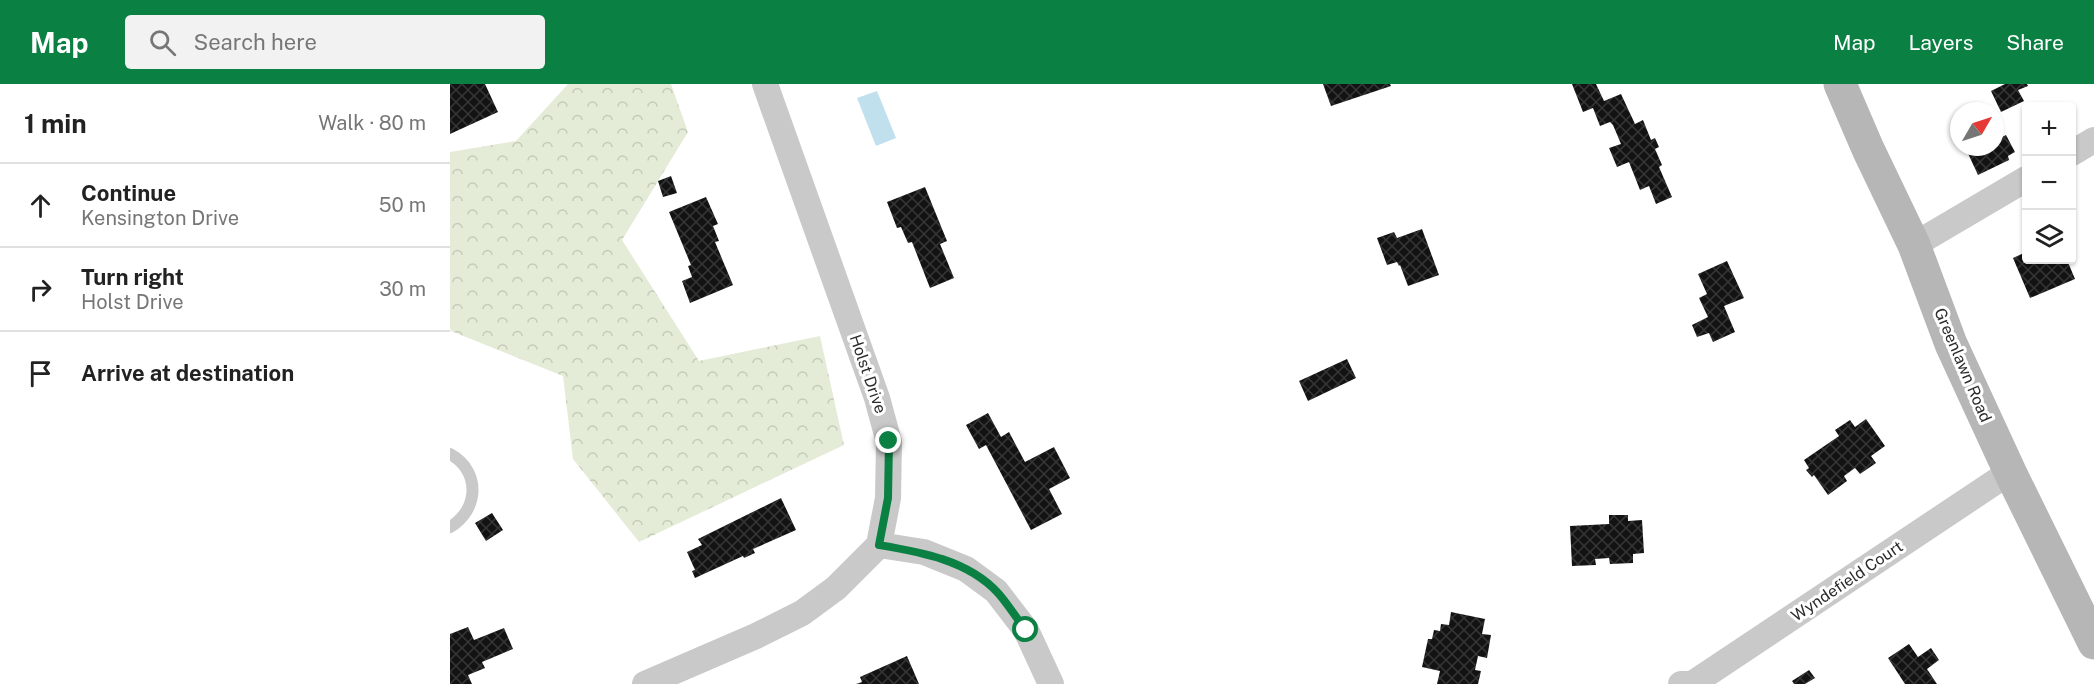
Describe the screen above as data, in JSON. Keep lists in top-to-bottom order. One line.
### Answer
{"streets":{"main road":["Greenlawn Road"],"street":["Holst Drive","Wyndefield Court"]},"crossings":[["Greenlawn Road","Wyndefield Court"]],"north":"top right","page":{"header":"Map","search":"Search here","nav":["Map","Layers","Share"],"heading":["1 min","Walk · 80 m"],"map_buttons":["+","−"],"list":[["Continue","Kensington Drive","50 m"],["Turn right","Holst Drive","30 m"],"Arrive at destination"]}}
